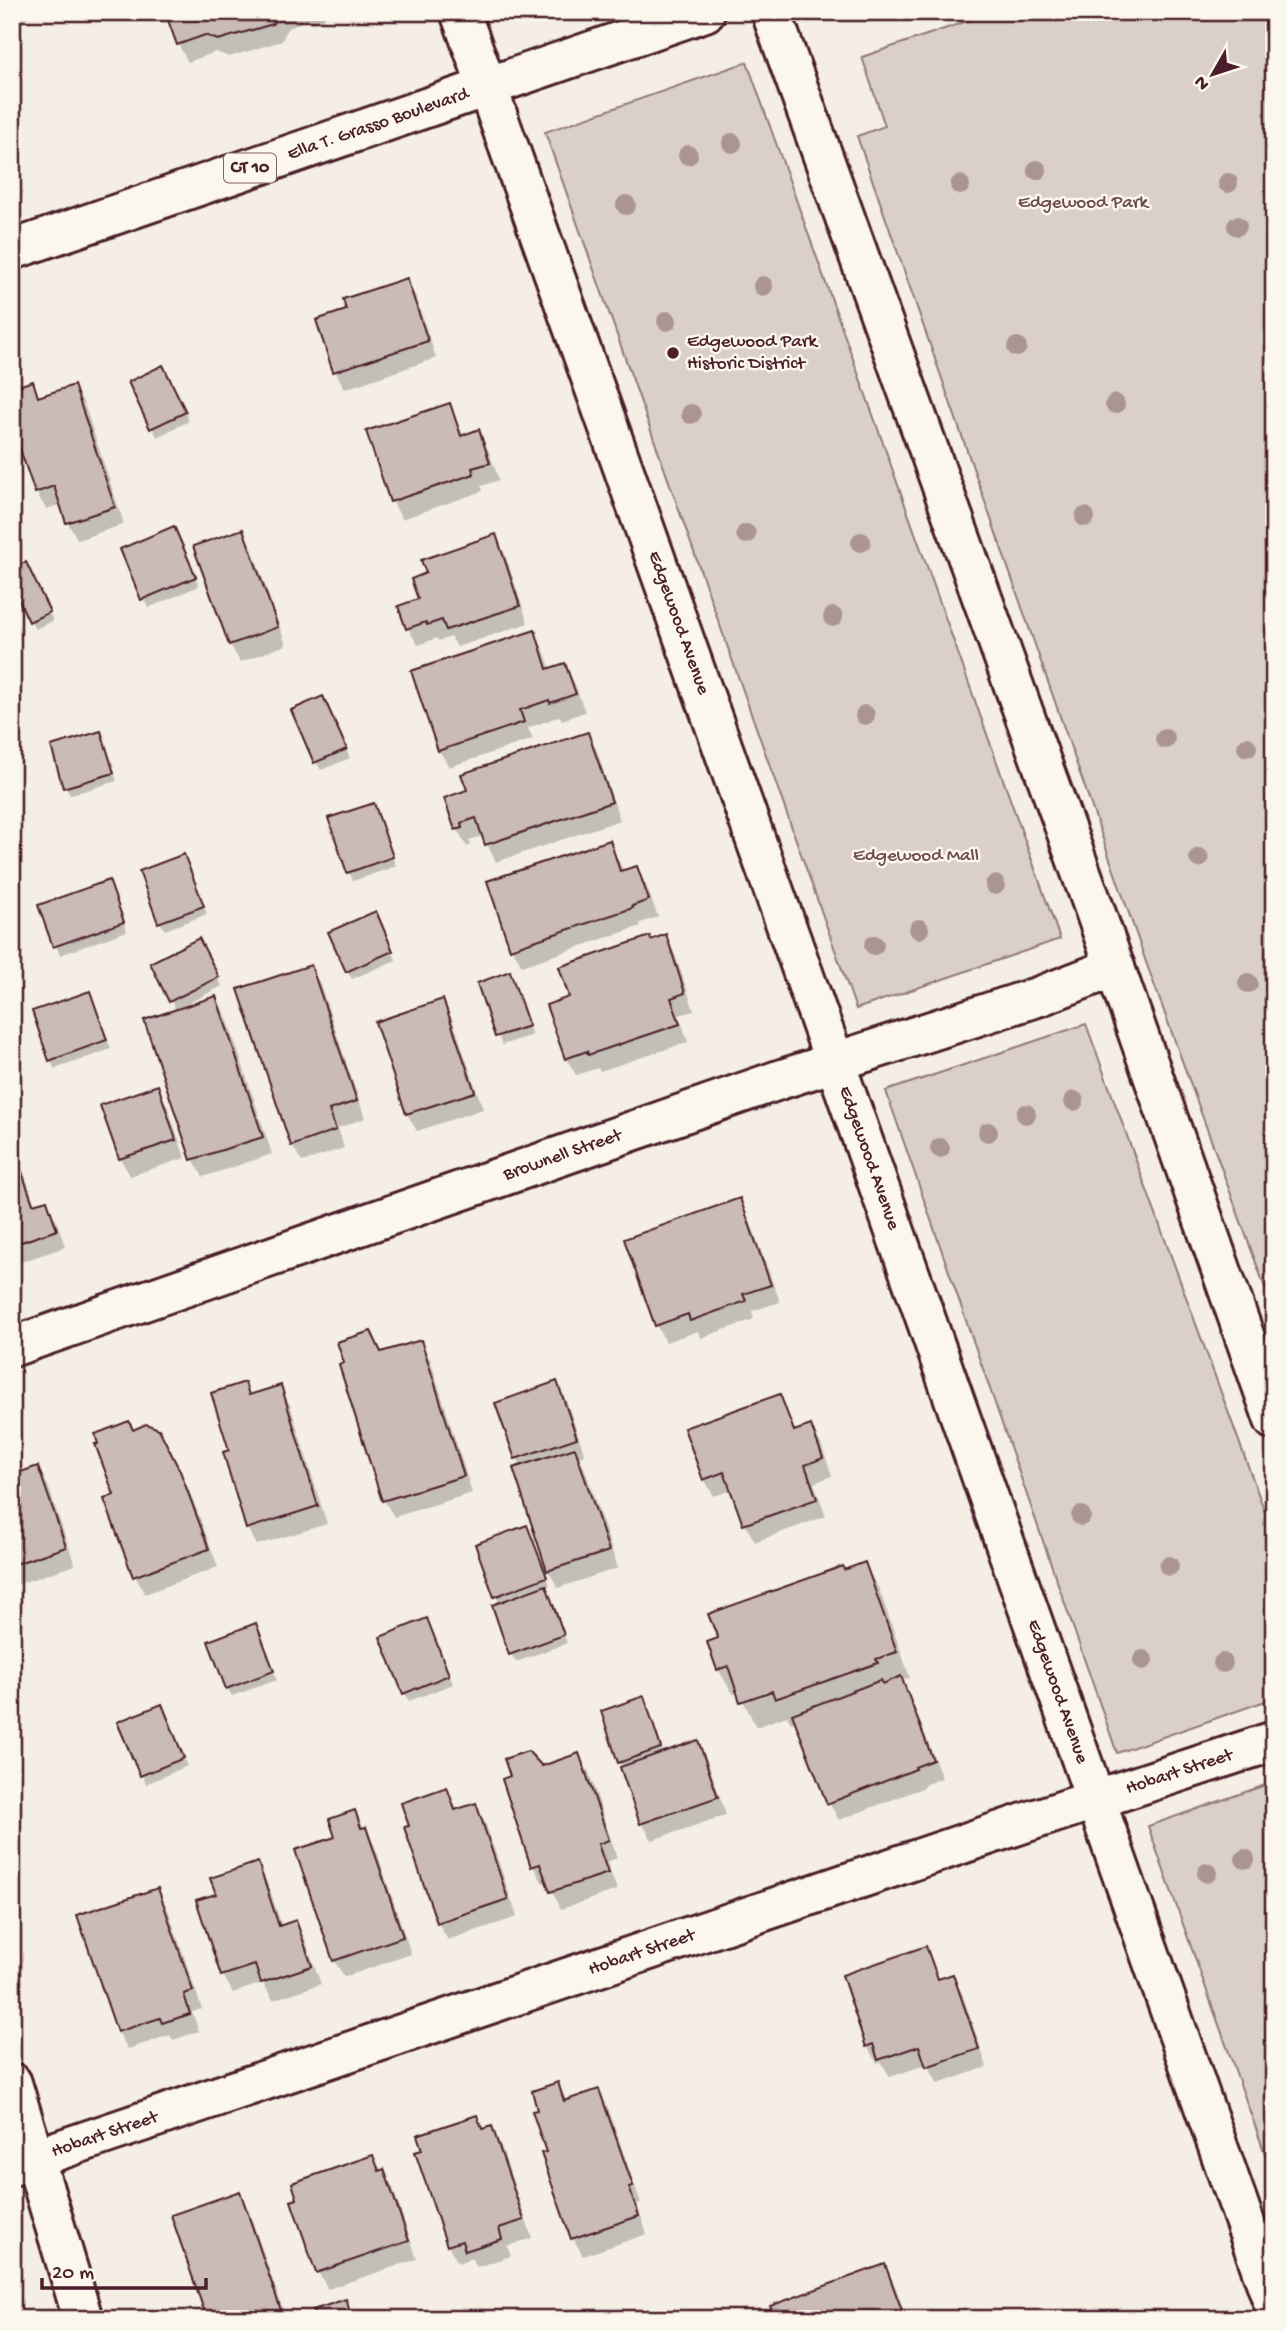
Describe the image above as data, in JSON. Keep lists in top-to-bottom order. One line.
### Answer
{"streets":{"street":["Ella T. Grasso Boulevard","CT 10","Edgewood Avenue","Brownell Street","Hobart Street"]},"crossings":[["Ella T. Grasso Boulevard","Edgewood Avenue"],["Edgewood Avenue","Brownell Street"],["Edgewood Avenue","Hobart Street"]],"parks":["Edgewood Park","Edgewood Mall"],"places":["Edgewood Park Historic District"],"scale_bar":"20 m","north":"bottom left"}
